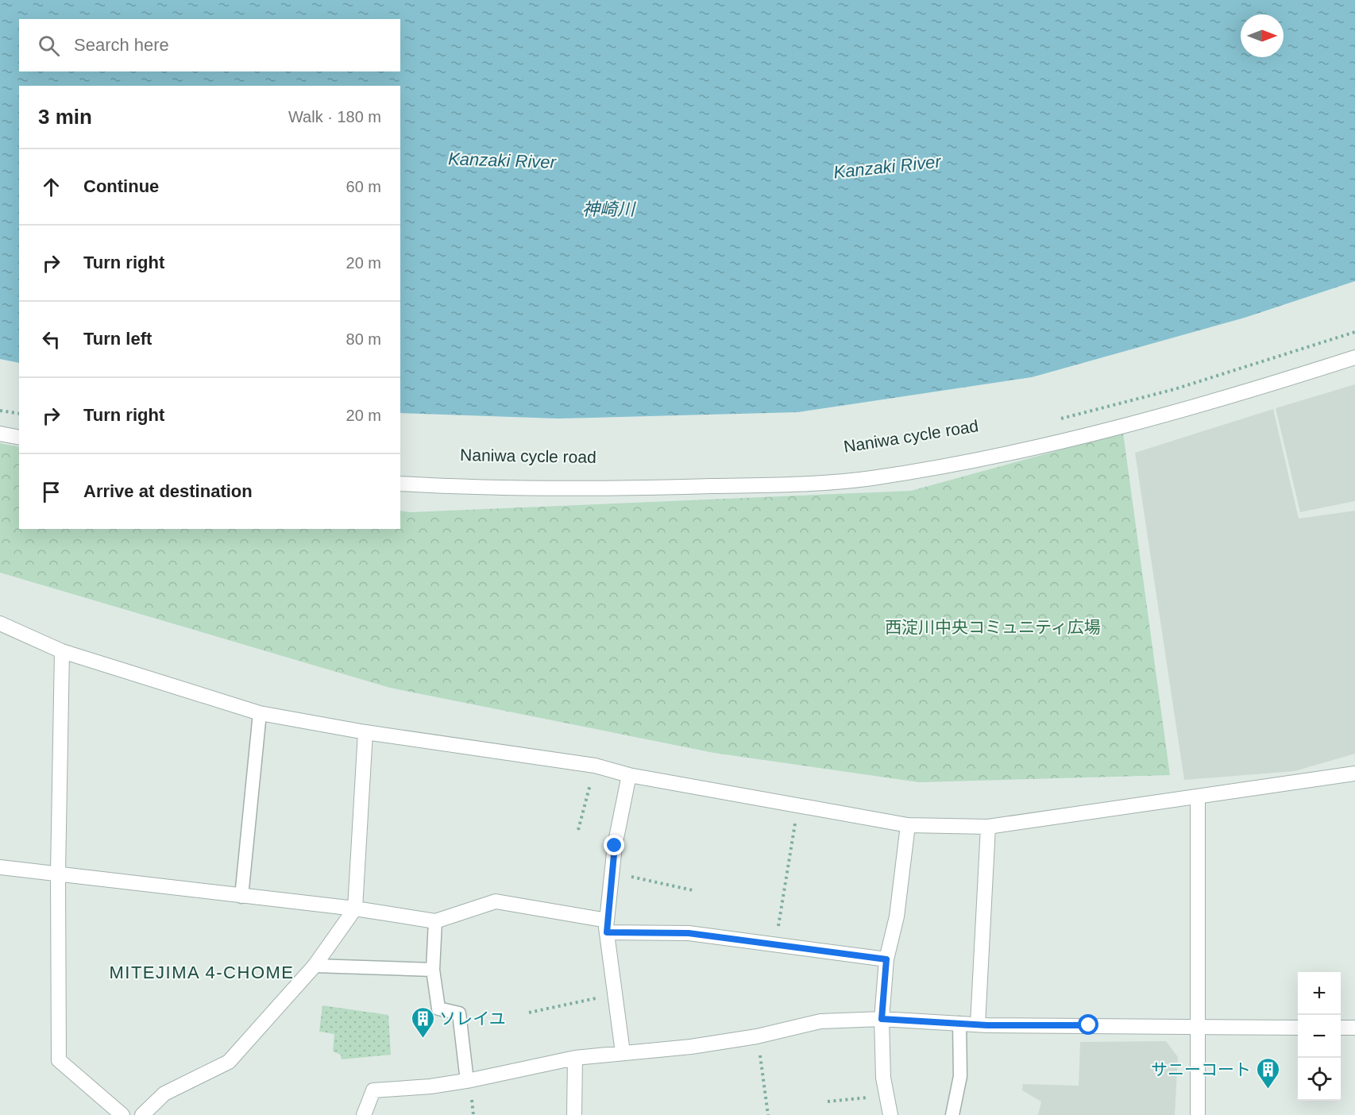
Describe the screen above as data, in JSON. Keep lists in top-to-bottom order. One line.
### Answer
{"districts":["MITEJIMA 4-CHOME"],"water":["Kanzaki River","神崎川"],"parks":["西淀川中央コミュニティ広場"],"places":{"building":["ソレイユ","サニーコート"]},"north":"right","page":{"search":"Search here","heading":["3 min","Walk · 180 m"],"list":[["Continue","60 m"],["Turn right","20 m"],["Turn left","80 m"],["Turn right","20 m"],"Arrive at destination"],"map_buttons":["+","−"]}}
